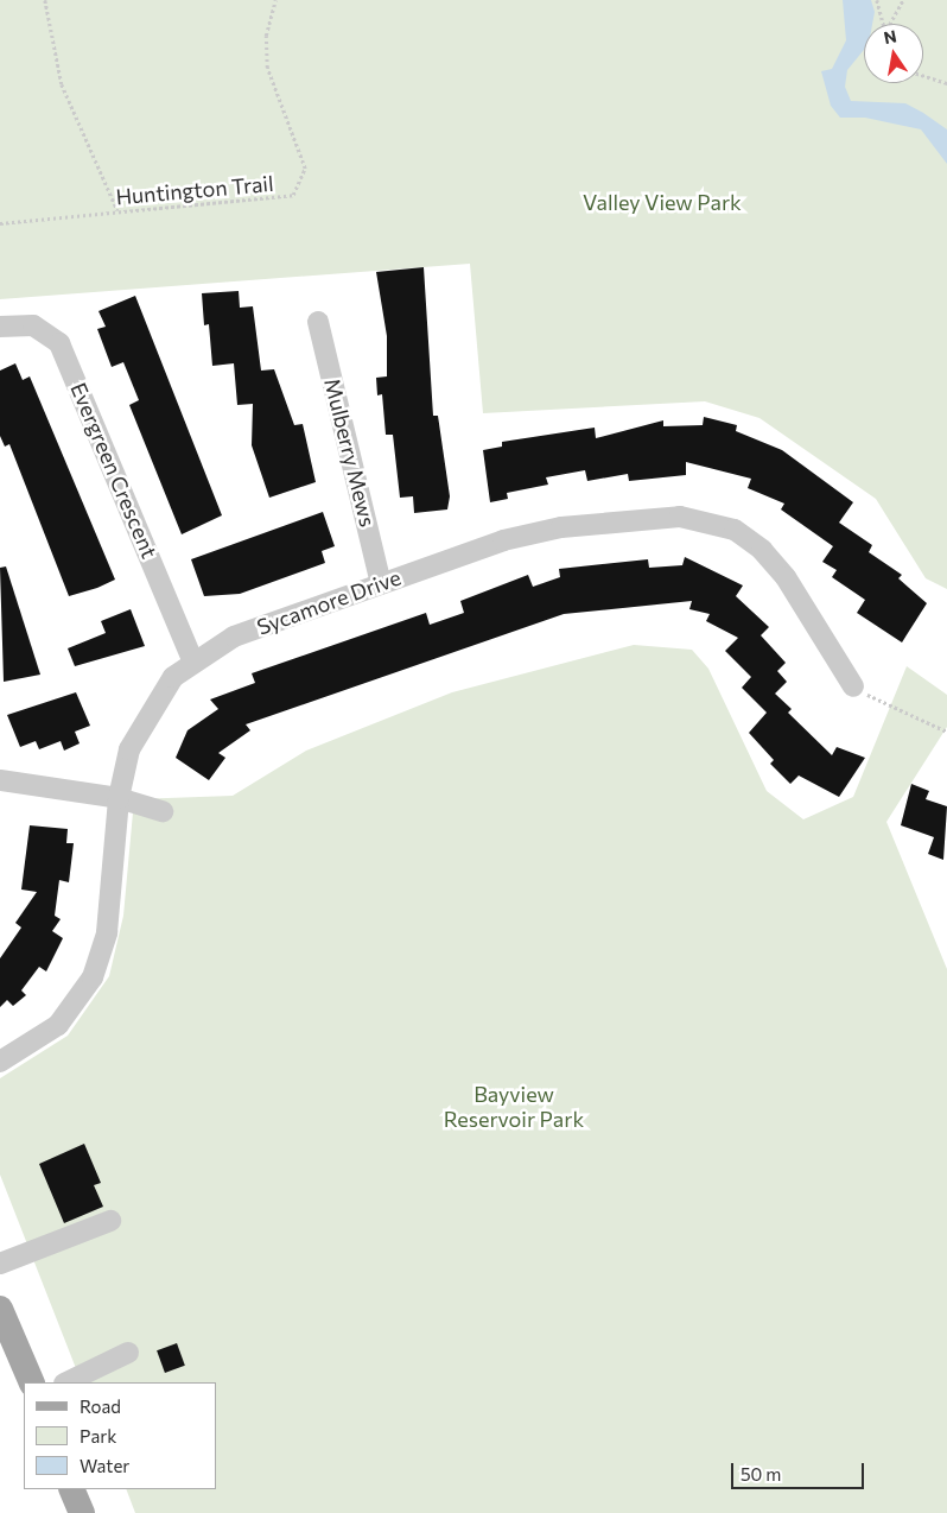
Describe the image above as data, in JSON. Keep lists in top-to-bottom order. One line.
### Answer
{"streets":{"street":["Mulberry Mews","Evergreen Crescent","Sycamore Drive"],"path":["Huntington Trail"]},"crossings":[["Mulberry Mews","Sycamore Drive"],["Evergreen Crescent","Sycamore Drive"]],"parks":["Valley View Park","Bayview Reservoir Park"],"legend":["Road","Park","Water"],"scale_bar":"50 m","north":"top"}
